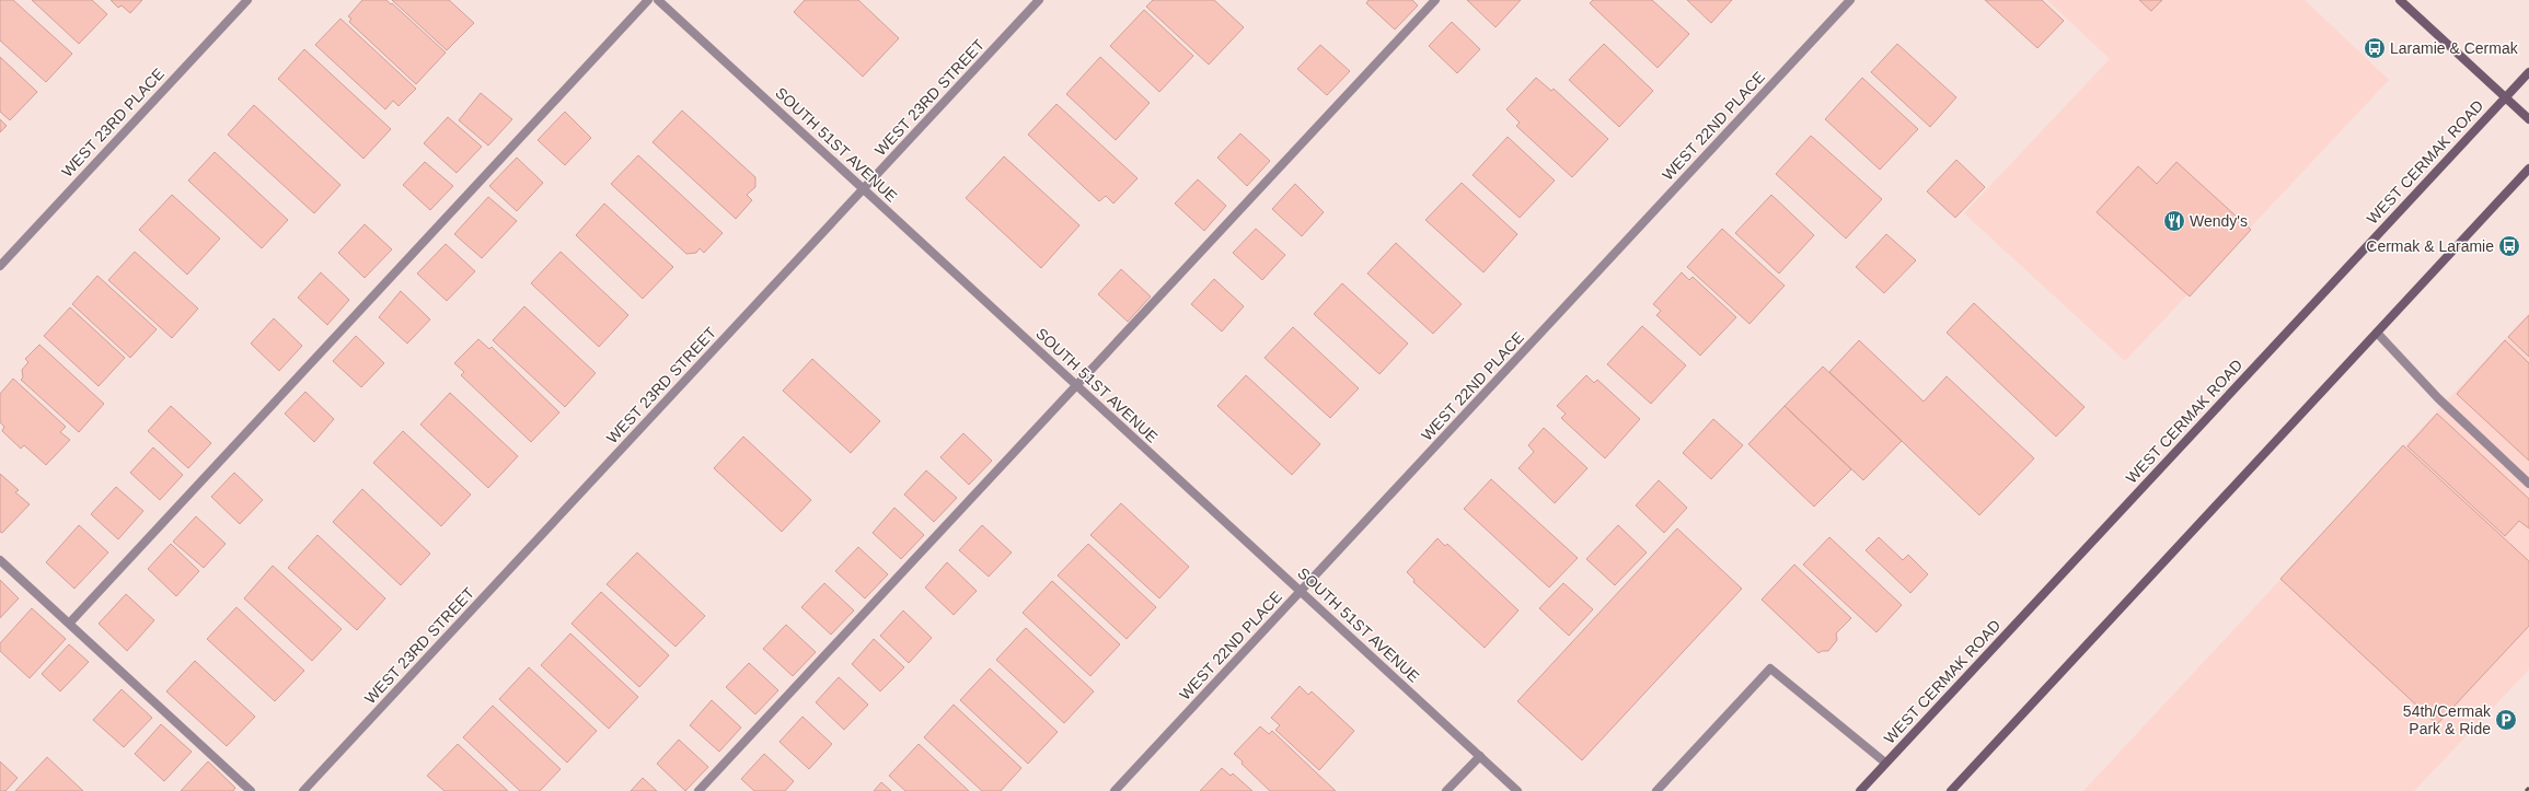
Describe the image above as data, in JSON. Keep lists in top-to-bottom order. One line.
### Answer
{"streets":{"main road":["WEST CERMAK ROAD"],"street":["WEST 23RD STREET","WEST 23RD PLACE","WEST 22ND PLACE","SOUTH 51ST AVENUE"]},"crossings":[["WEST 23RD STREET","SOUTH 51ST AVENUE"],["WEST 22ND PLACE","SOUTH 51ST AVENUE"]],"places":{"bus stop":["Laramie & Cermak","Cermak & Laramie"],"restaurant":["Wendy's"],"parking":["54th/Cermak Park & Ride"]}}
